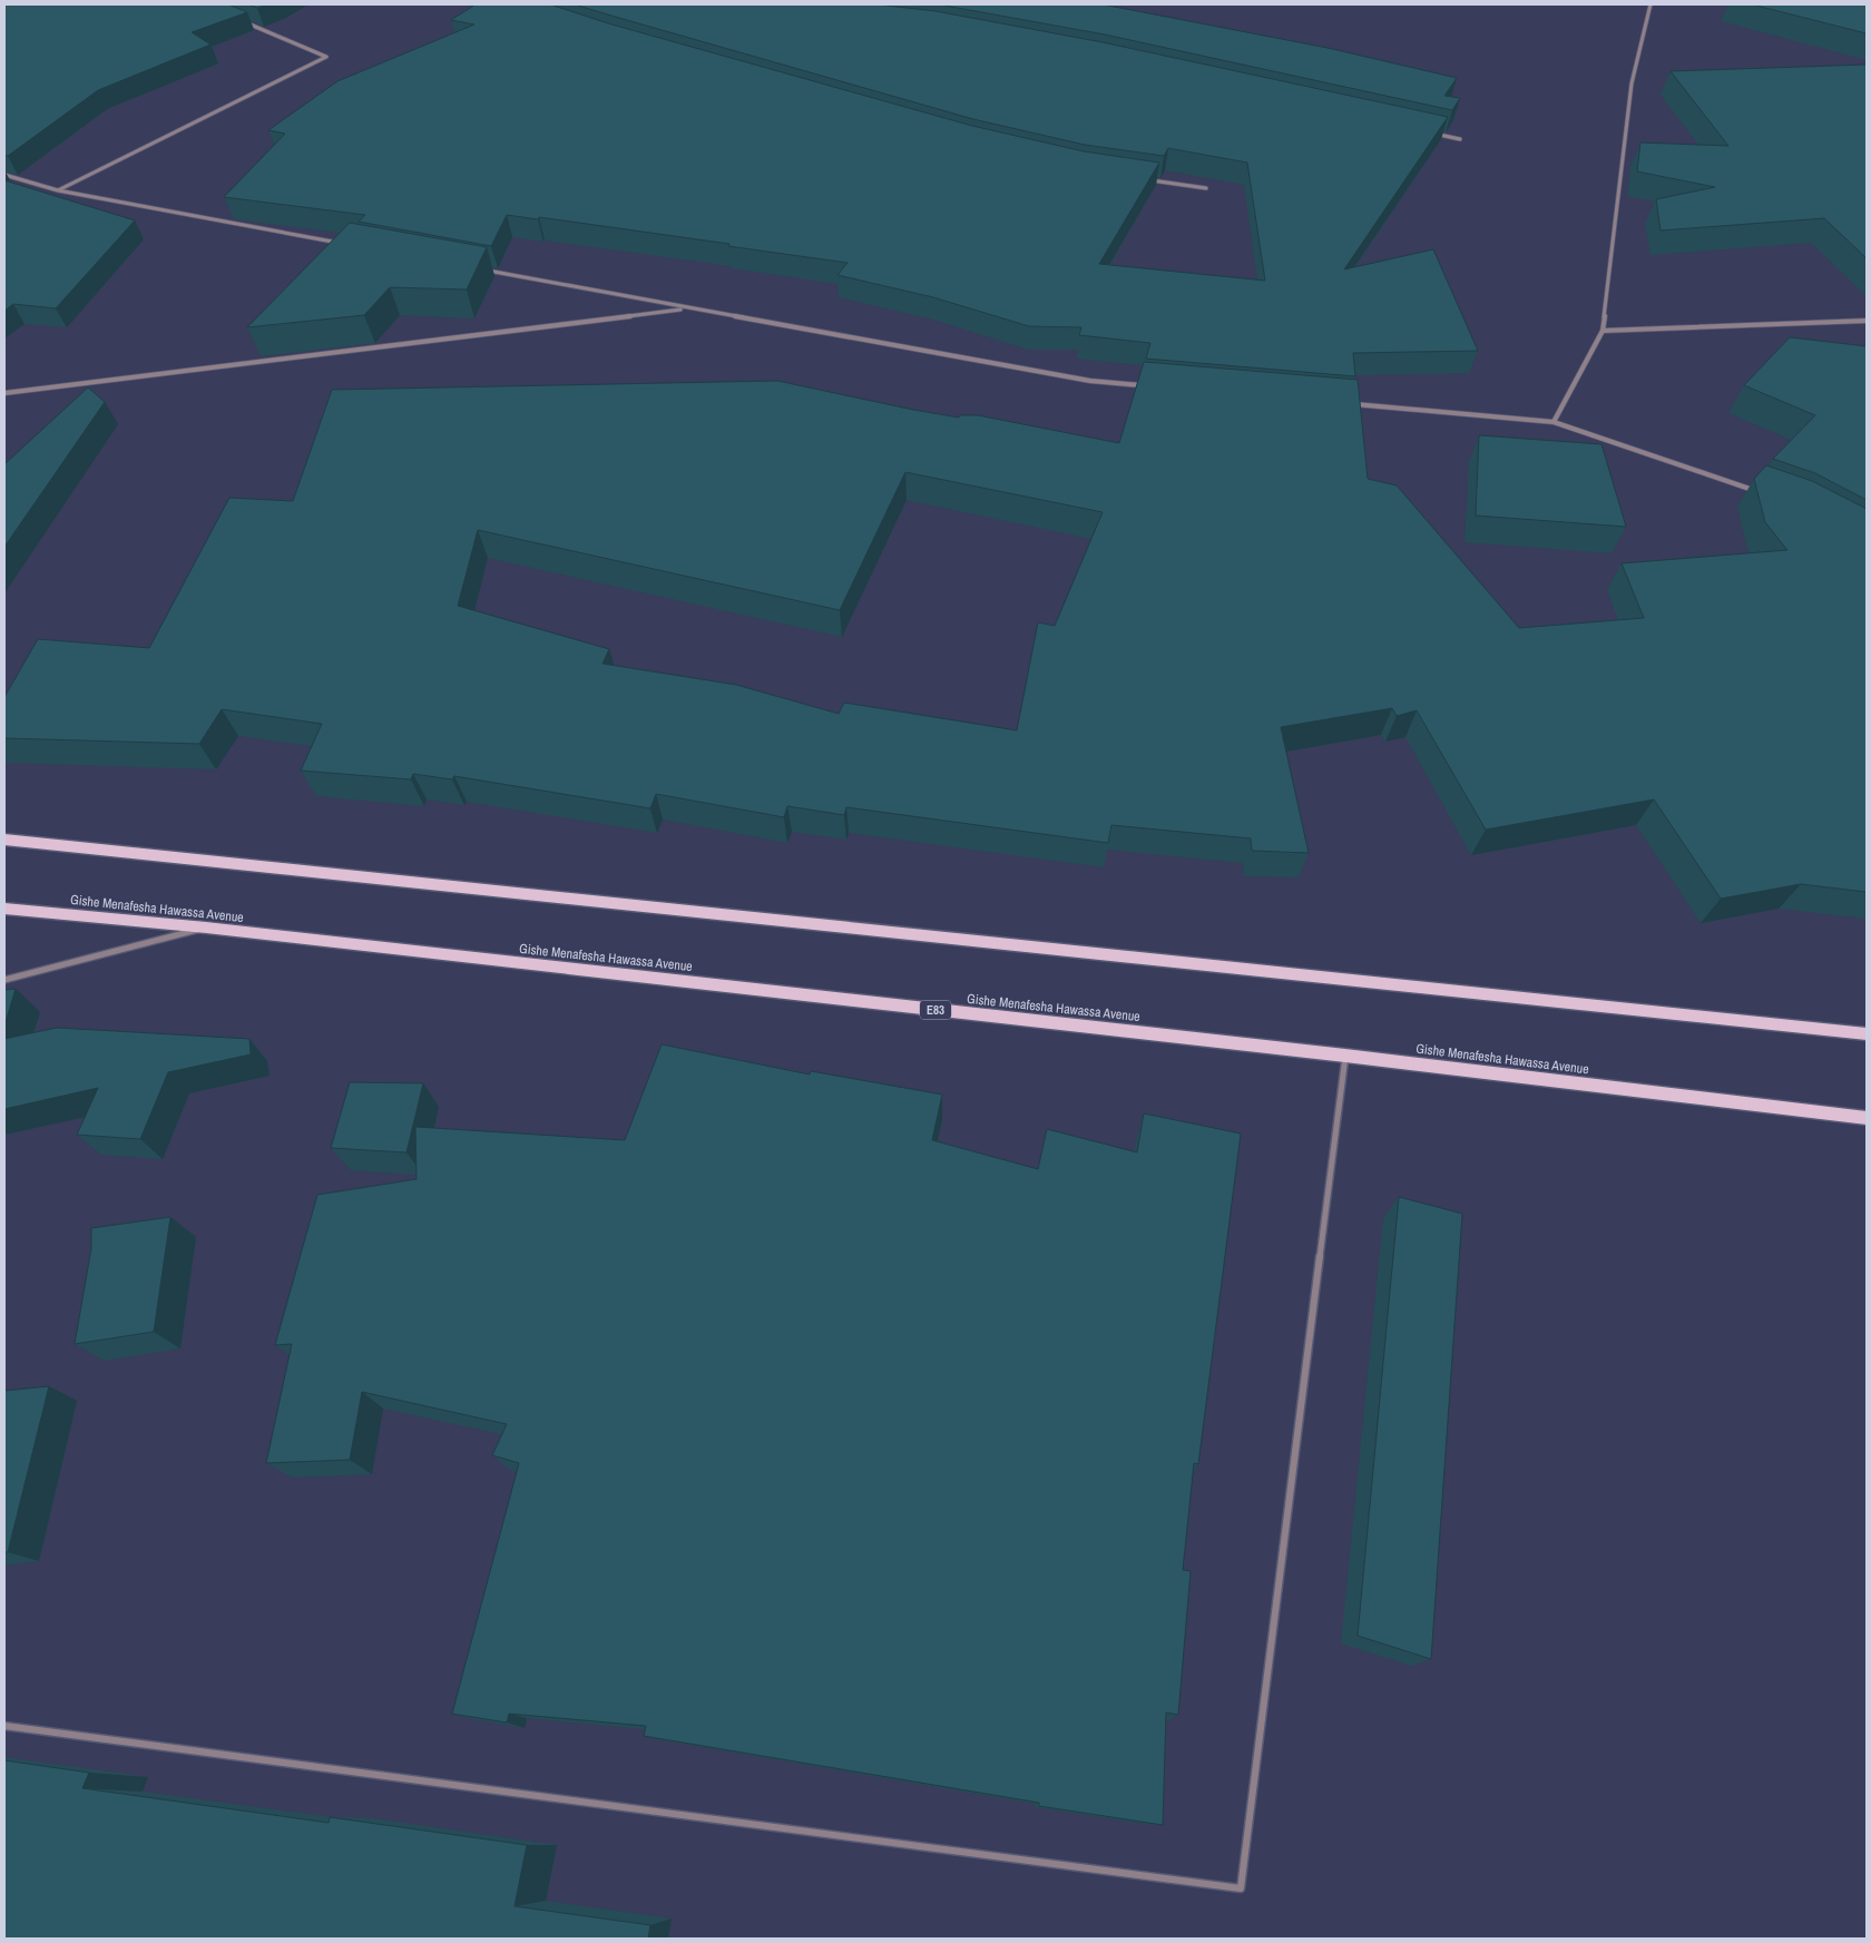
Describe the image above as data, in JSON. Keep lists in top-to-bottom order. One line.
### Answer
{"streets":{"main road":["Gishe Menafesha Hawassa Avenue","E83"]}}
